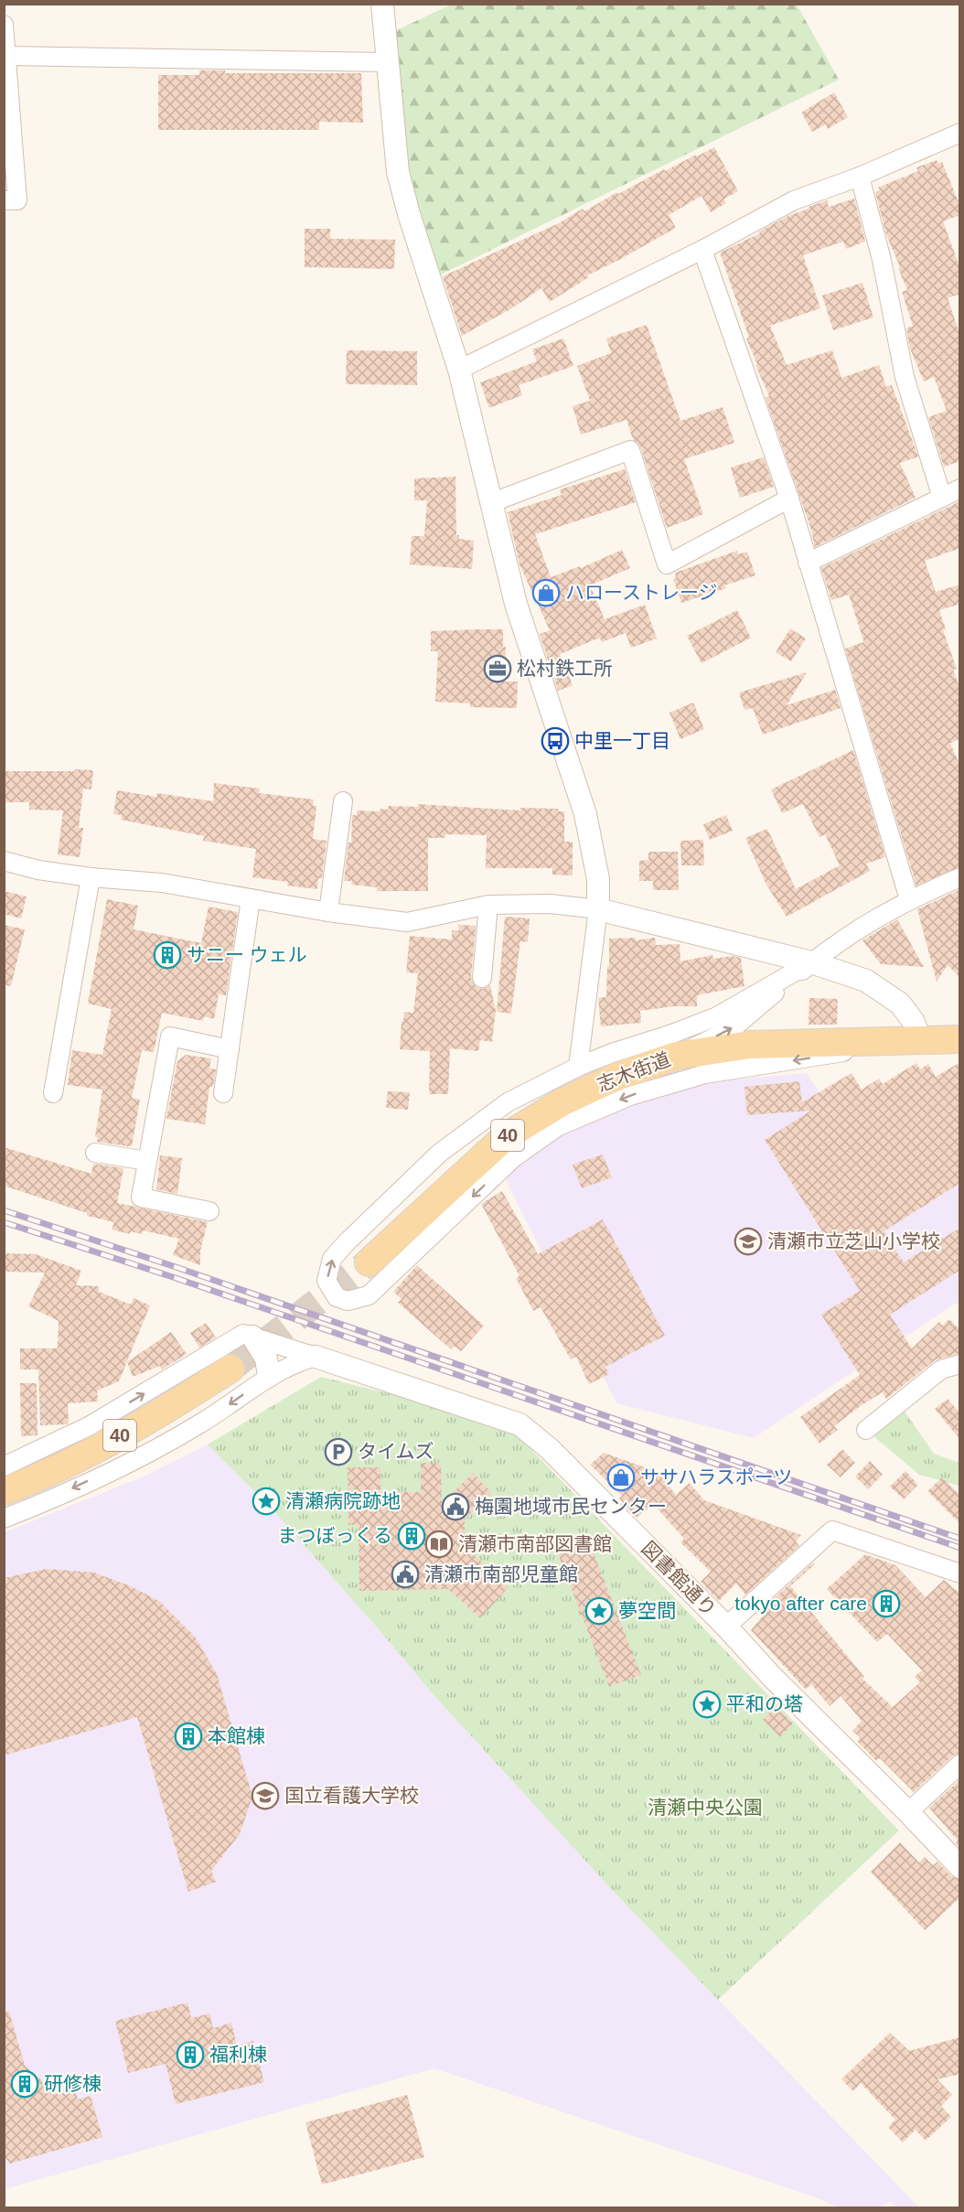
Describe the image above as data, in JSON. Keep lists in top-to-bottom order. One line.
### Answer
{"streets":{"main road":["志木街道","40"],"street":["図書館通り"]},"parks":["清瀬中央公園"],"places":{"shop":["ハローストレージ","ササハラスポーツ"],"office":["松村鉄工所"],"bus stop":["中里一丁目"],"building":["サニー ウェル","まつぼっくる","tokyo after care","本館棟","福利棟","研修棟"],"school or university":["清瀬市立芝山小学校","国立看護大学校"],"parking":["タイムズ"],"place":["清瀬病院跡地","夢空間","平和の塔"],"public building":["梅園地域市民センター","清瀬市南部児童館"],"library":["清瀬市南部図書館"]}}
